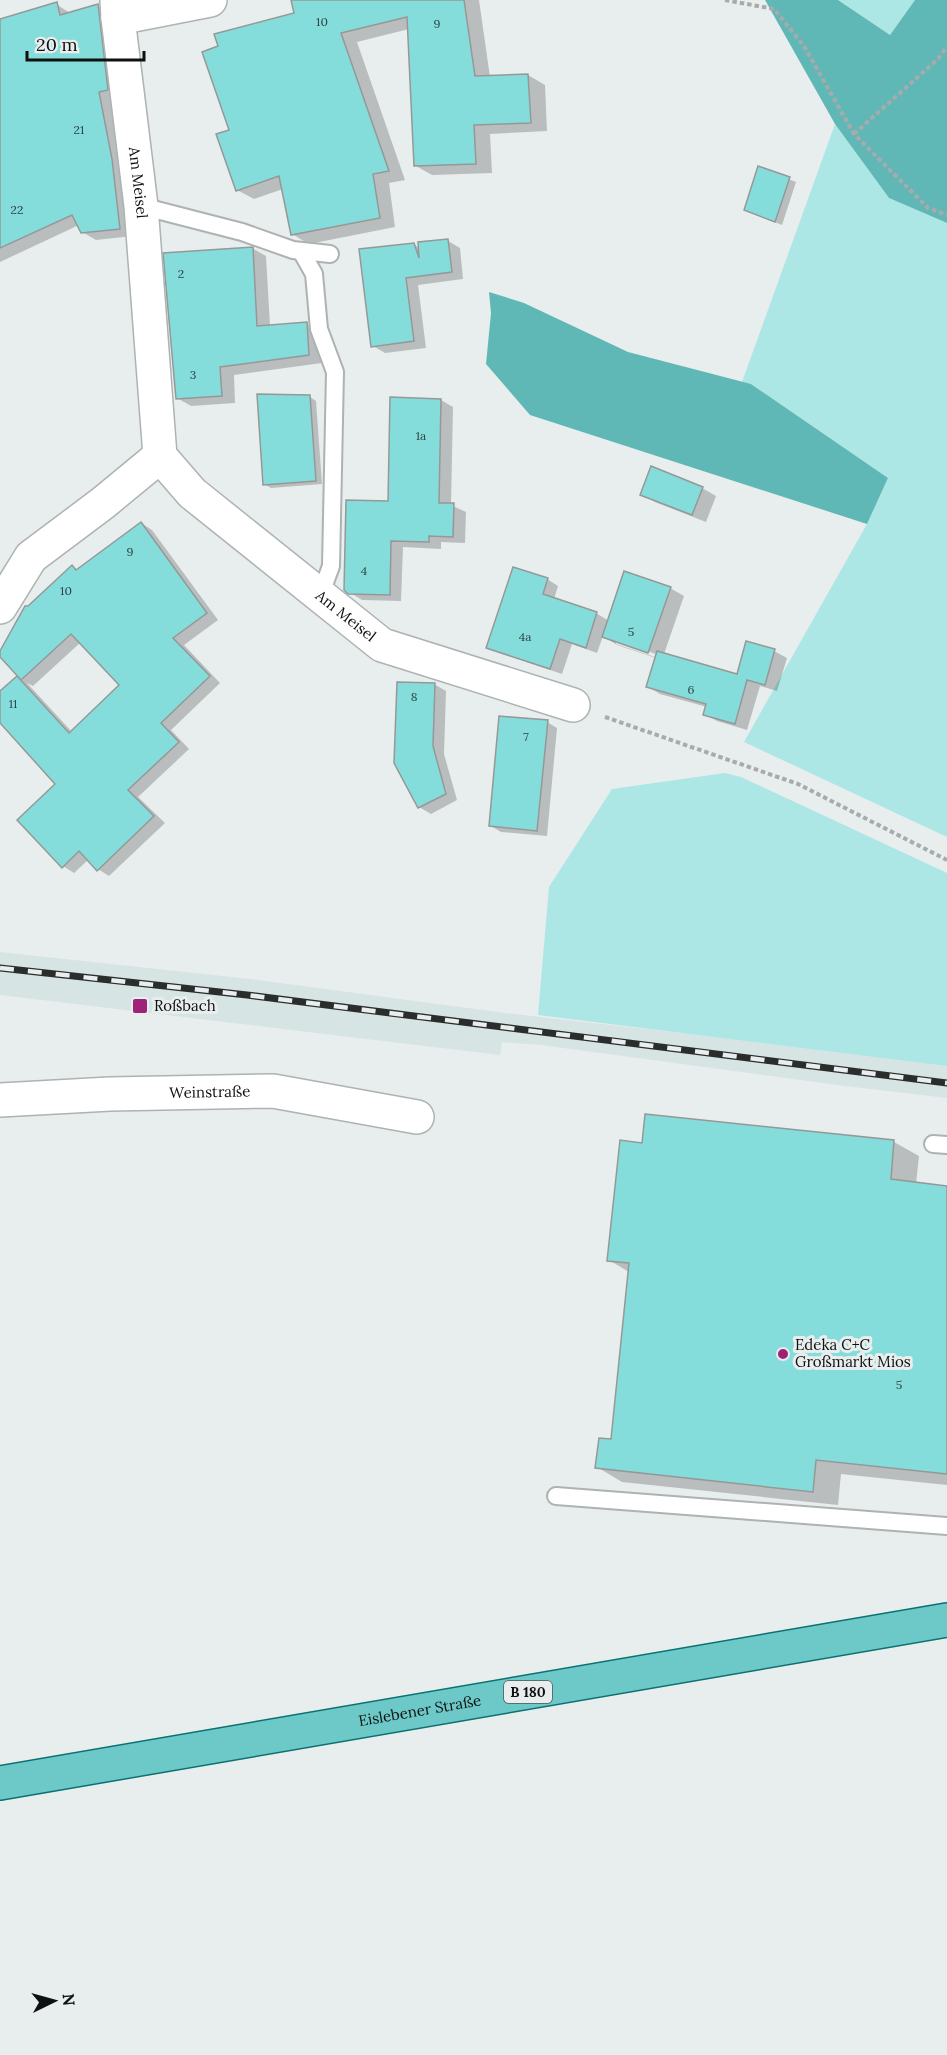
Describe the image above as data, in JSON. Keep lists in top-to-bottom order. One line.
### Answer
{"streets":{"main road":["B 180","Eislebener Straße"],"street":["Am Meisel","Weinstraße"]},"places":{"transit":["Roßbach"],"other":["Edeka C+C Großmarkt Mios"]},"house_numbers":["10","9","21","22","2","3","1a","9","4","10","5","4a","6","8","11","7","5"],"scale_bar":"20 m","north":"right"}
